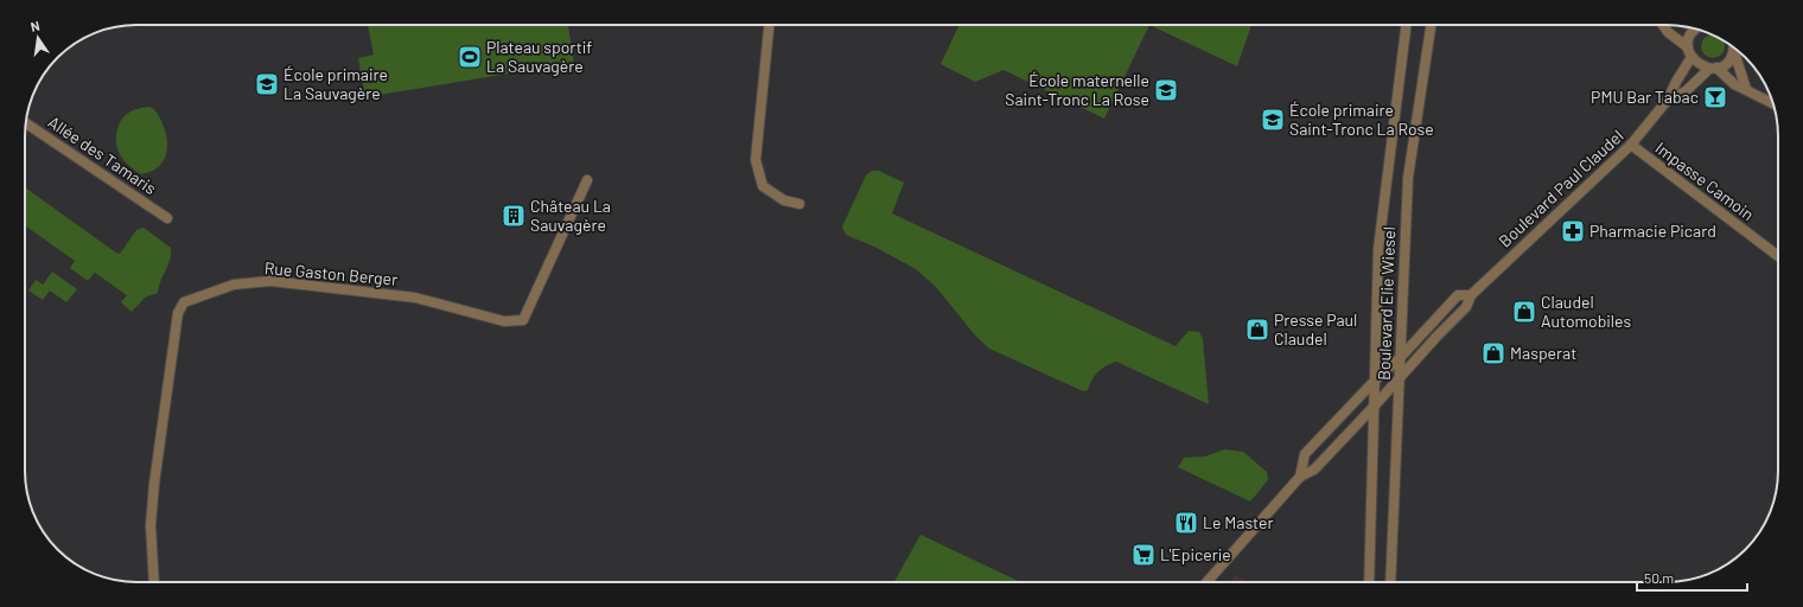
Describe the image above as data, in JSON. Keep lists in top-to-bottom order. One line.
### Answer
{"streets":{"street":["Allée des Tamaris","Impasse Camoin","Boulevard Paul Claudel","Rue Gaston Berger","Boulevard Elie Wiesel"]},"crossings":[["Impasse Camoin","Boulevard Paul Claudel"],["Boulevard Paul Claudel","Boulevard Elie Wiesel"]],"places":{"sports":["Plateau sportif La Sauvagère"],"school or university":["École primaire La Sauvagère","École maternelle Saint-Tronc La Rose","École primaire Saint-Tronc La Rose"],"bar":["PMU Bar Tabac"],"building":["Château La Sauvagère"],"pharmacy":["Pharmacie Picard"],"shop":["Claudel Automobiles","Presse Paul Claudel","Masperat"],"restaurant":["Le Master"],"supermarket":["L'Epicerie"]},"scale_bar":"50 m","north":"top"}
